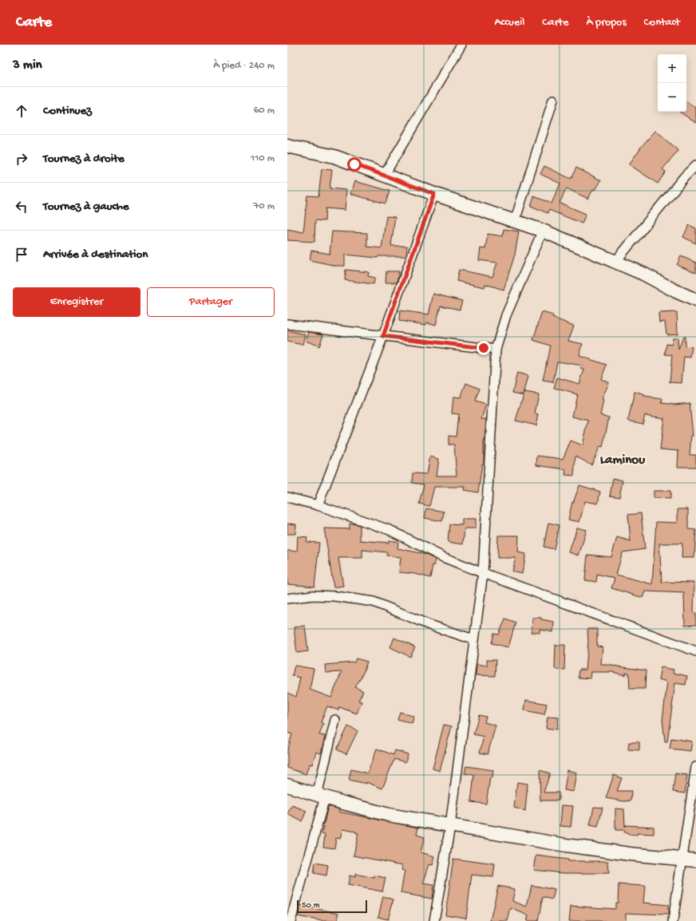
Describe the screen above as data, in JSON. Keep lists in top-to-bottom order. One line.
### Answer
{"districts":["Laminou"],"scale_bar":"50 m","page":{"header":"Carte","nav":["Accueil","Carte","À propos","Contact"],"heading":["3 min","À pied · 240 m"],"map_buttons":["+","−"],"list":[["Continuez","60 m"],["Tournez à droite","110 m"],["Tournez à gauche","70 m"],"Arrivée à destination"],"buttons":["Enregistrer","Partager"],"scale":"50 m"}}
